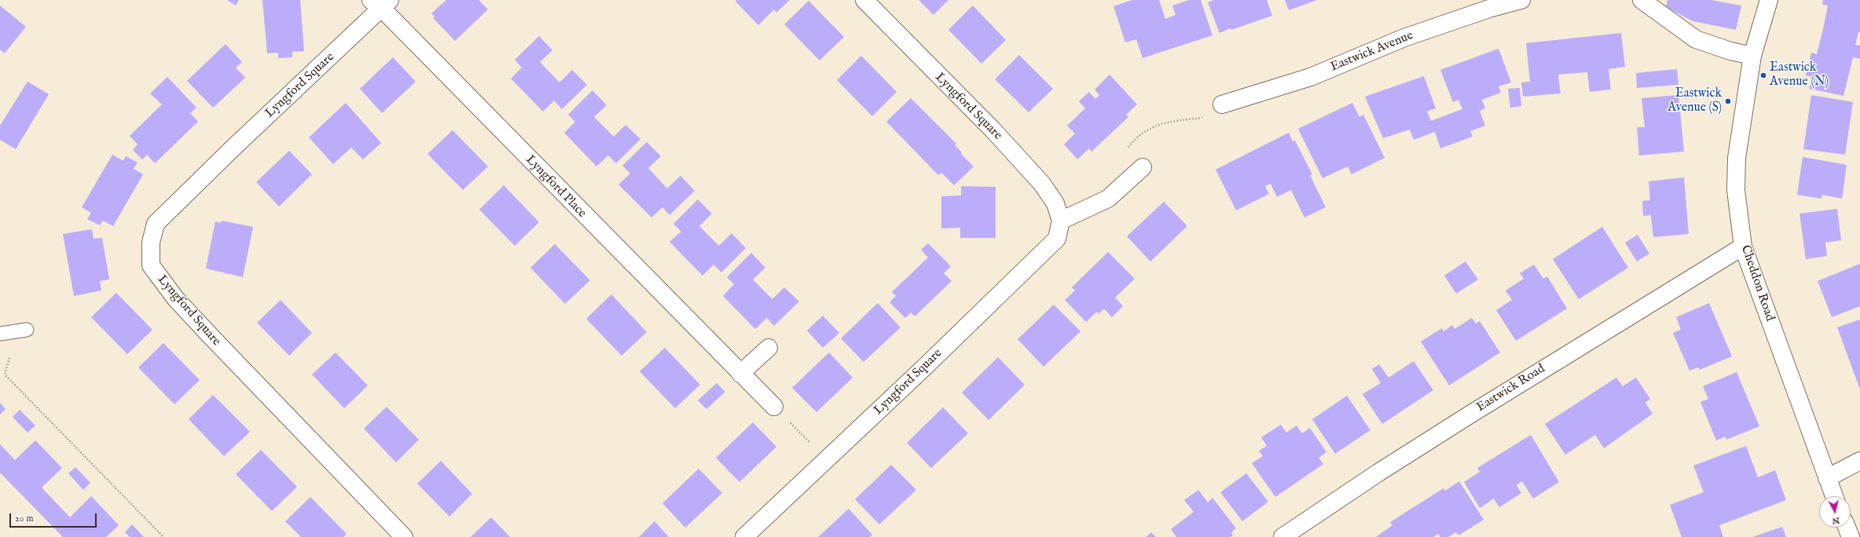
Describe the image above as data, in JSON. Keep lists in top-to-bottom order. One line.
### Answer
{"streets":{"street":["Eastwick Avenue","Lyngford Square","Lyngford Place","Cheddon Road","Eastwick Road"]},"crossings":[["Lyngford Square","Lyngford Place"],["Cheddon Road","Eastwick Road"]],"places":["Eastwick Avenue (N)","Eastwick Avenue (S)"],"scale_bar":"20 m","north":"bottom"}
